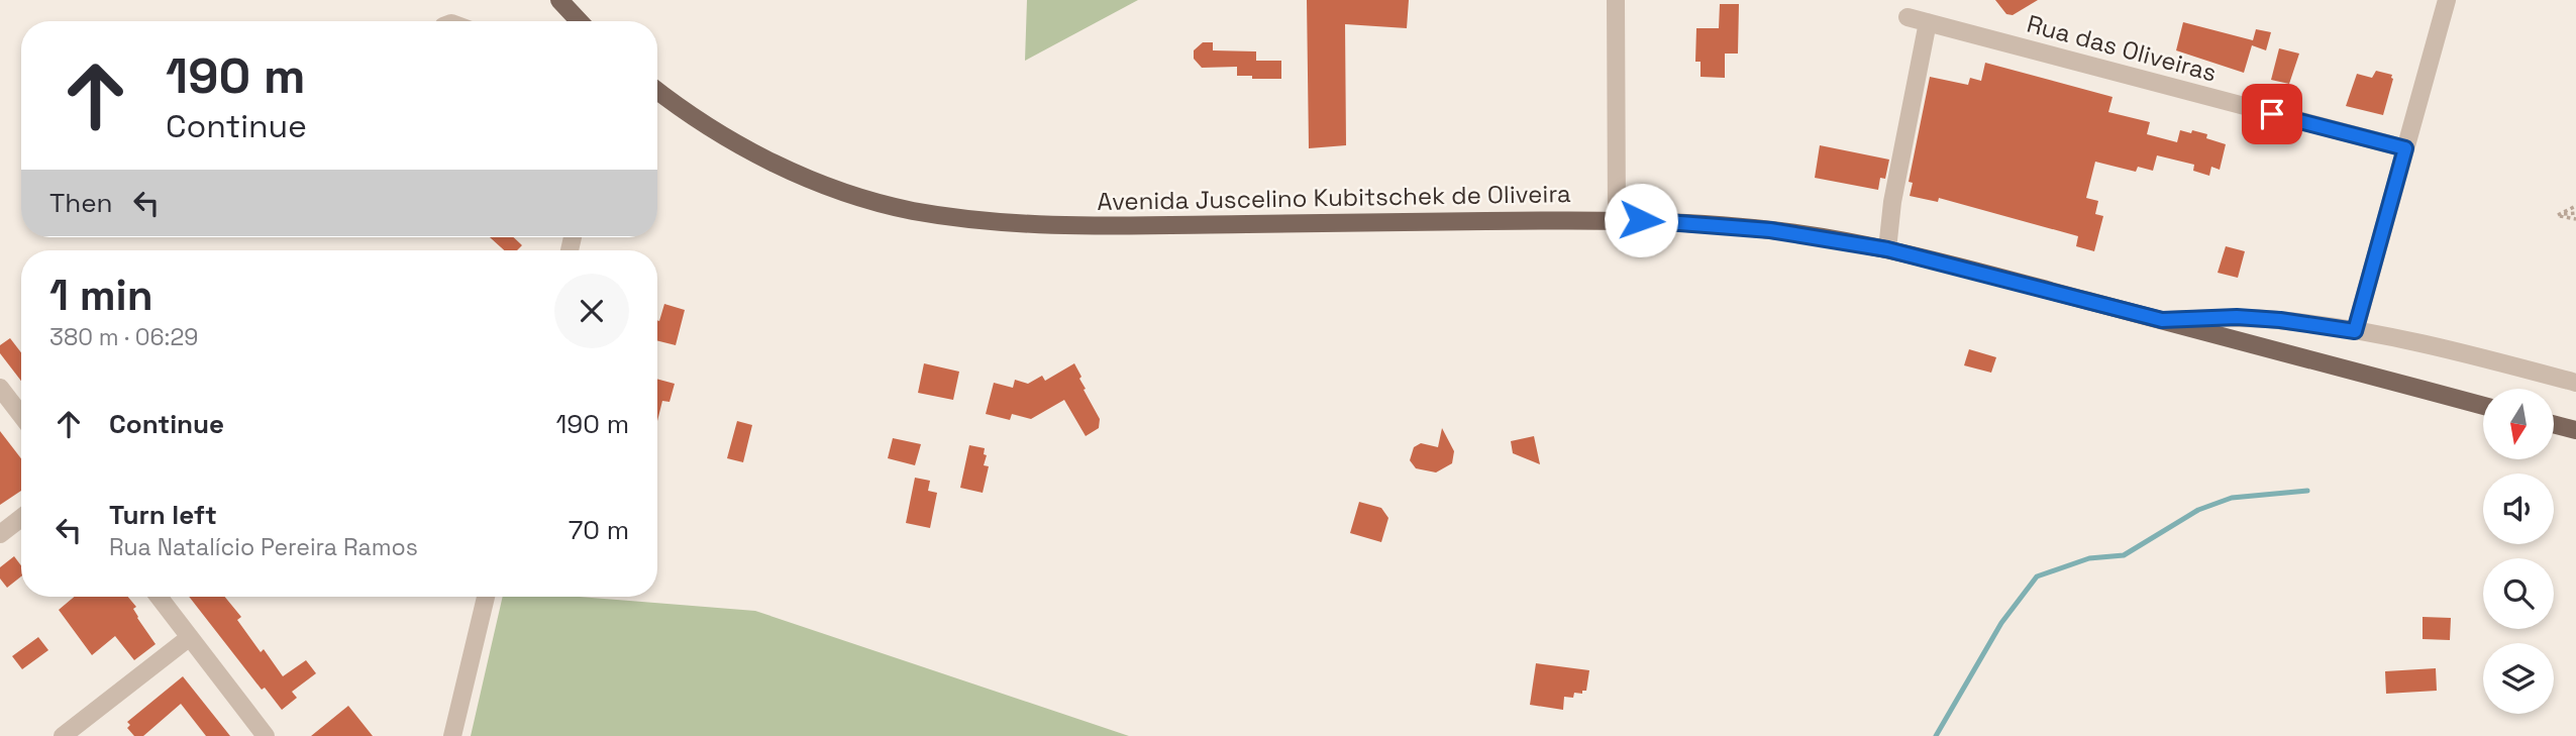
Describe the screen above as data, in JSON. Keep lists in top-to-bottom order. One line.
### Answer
{"streets":{"main road":["Avenida Juscelino Kubitschek de Oliveira"],"street":["Rua das Oliveiras"]},"north":"bottom","page":{"turn":["190 m","Continue"],"then":"Then","heading":["1 min","380 m · 06:29"],"list":[{"name":"Continue","value":"190 m"},{"name":"Turn left","note":"Rua Natalício Pereira Ramos","value":"70 m"}]}}
